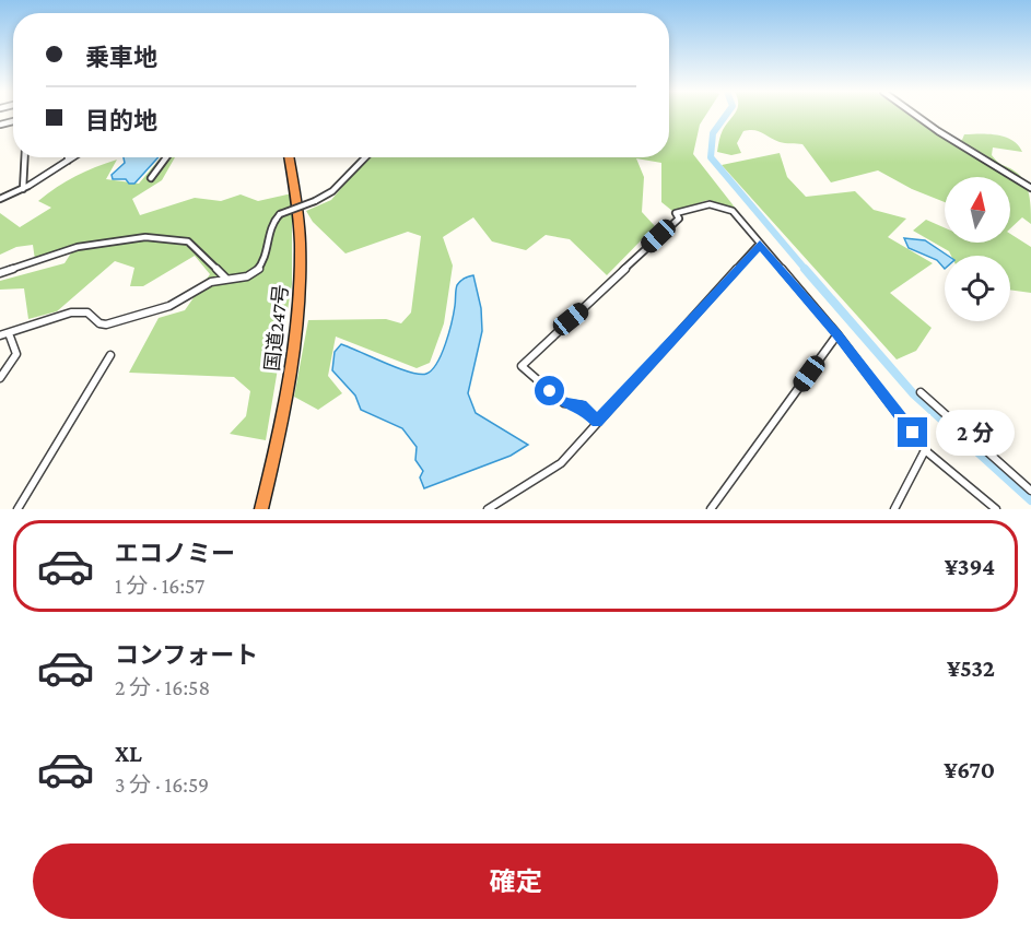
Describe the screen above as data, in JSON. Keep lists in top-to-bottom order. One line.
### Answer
{"streets":{"highway":["国道247号"]},"north":"top","page":{"banner":["乗車地","目的地"],"bubble":"2 分","list":[{"name":"エコノミー","note":"1 分 · 16:57","value":"¥394"},{"name":"コンフォート","note":"2 分 · 16:58","value":"¥532"},{"name":"XL","note":"3 分 · 16:59","value":"¥670"}],"buttons":"確定"}}
